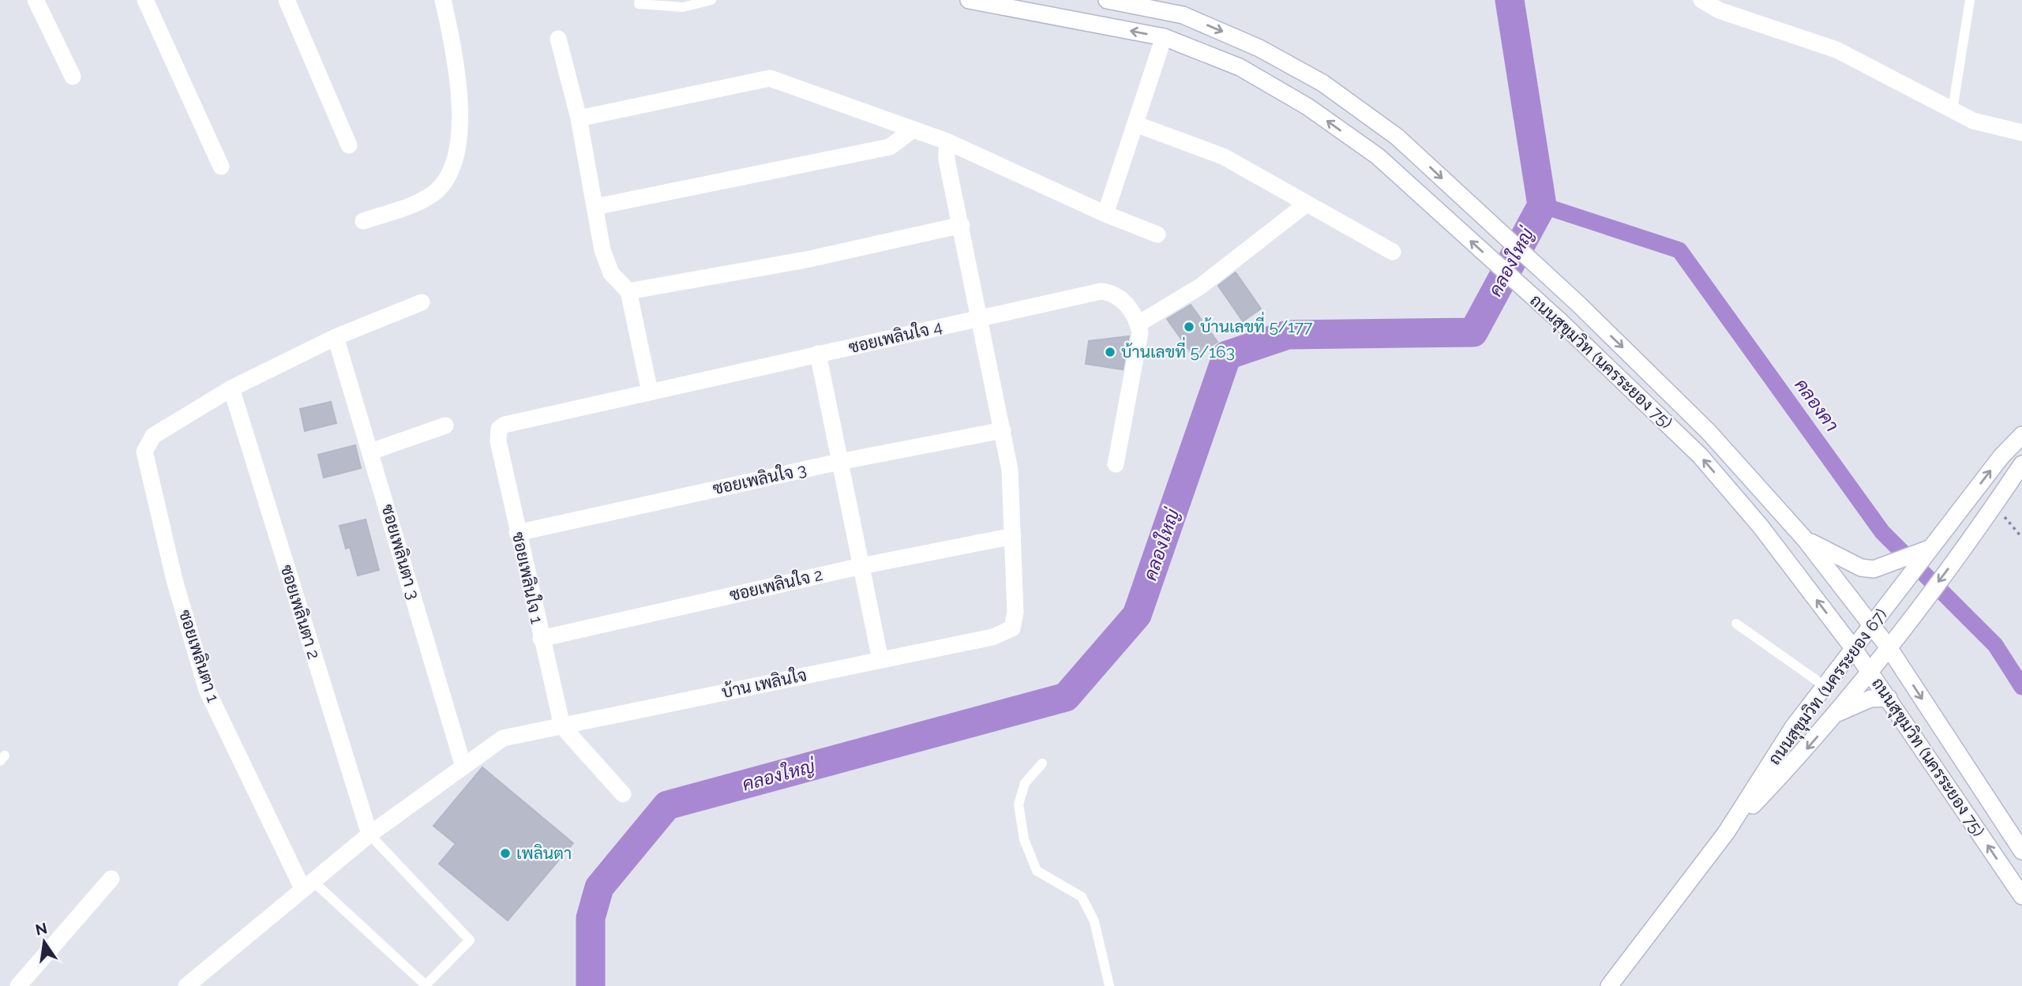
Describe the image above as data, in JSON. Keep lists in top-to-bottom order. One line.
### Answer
{"streets":{"street":["ซอยเพลินใจ 4","ถนนสุขุมวิท (นครระยอง 75)","ซอยเพลินใจ 3","ซอยเพลินตา 3","ซอยเพลินใจ 1","ซอยเพลินใจ 2","ซอยเพลินตา 2","ซอยเพลินตา 1","บ้าน เพลินใจ","ถนนสุขุมวิท (นครระยอง 67)"]},"crossings":[["ซอยเพลินใจ 4","ซอยเพลินใจ 1"],["ถนนสุขุมวิท (นครระยอง 75)","ถนนสุขุมวิท (นครระยอง 67)"],["ซอยเพลินใจ 3","ซอยเพลินใจ 1"],["ซอยเพลินตา 3","บ้าน เพลินใจ"],["ซอยเพลินใจ 1","ซอยเพลินใจ 2"],["ซอยเพลินใจ 1","บ้าน เพลินใจ"],["ซอยเพลินใจ 2","บ้าน เพลินใจ"],["ซอยเพลินตา 2","ซอยเพลินตา 1"],["ซอยเพลินตา 2","บ้าน เพลินใจ"],["ซอยเพลินตา 1","บ้าน เพลินใจ"]],"water":["คลองใหญ่","คลองคา"],"places":["บ้านเลขที่ 5/177","บ้านเลขที่ 5/163","เพลินตา"],"north":"top"}
